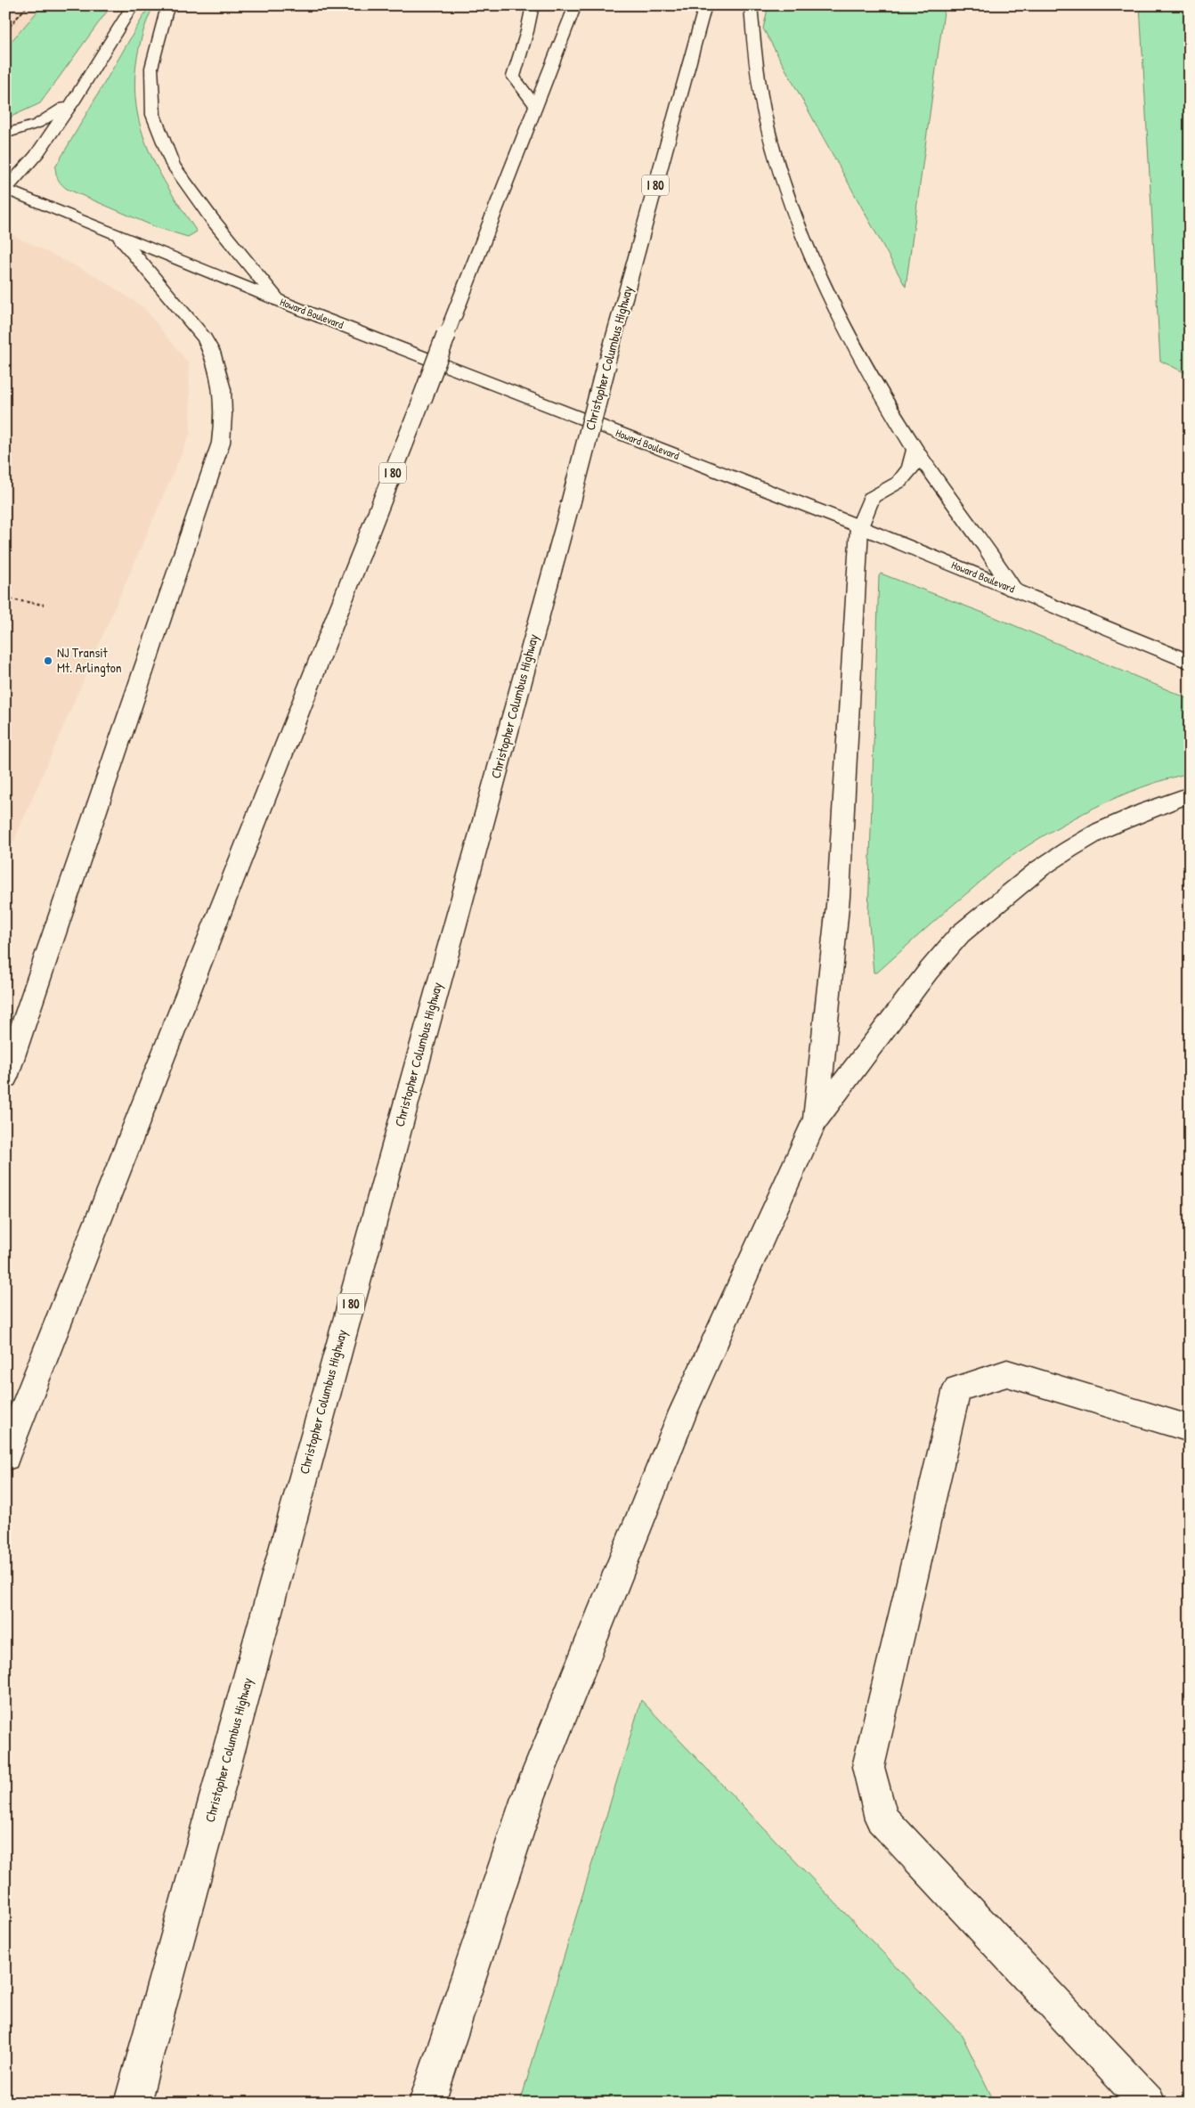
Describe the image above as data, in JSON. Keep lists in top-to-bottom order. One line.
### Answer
{"streets":{"main road":["I 80","Howard Boulevard","Christopher Columbus Highway"]},"places":["NJ Transit Mt. Arlington"]}
